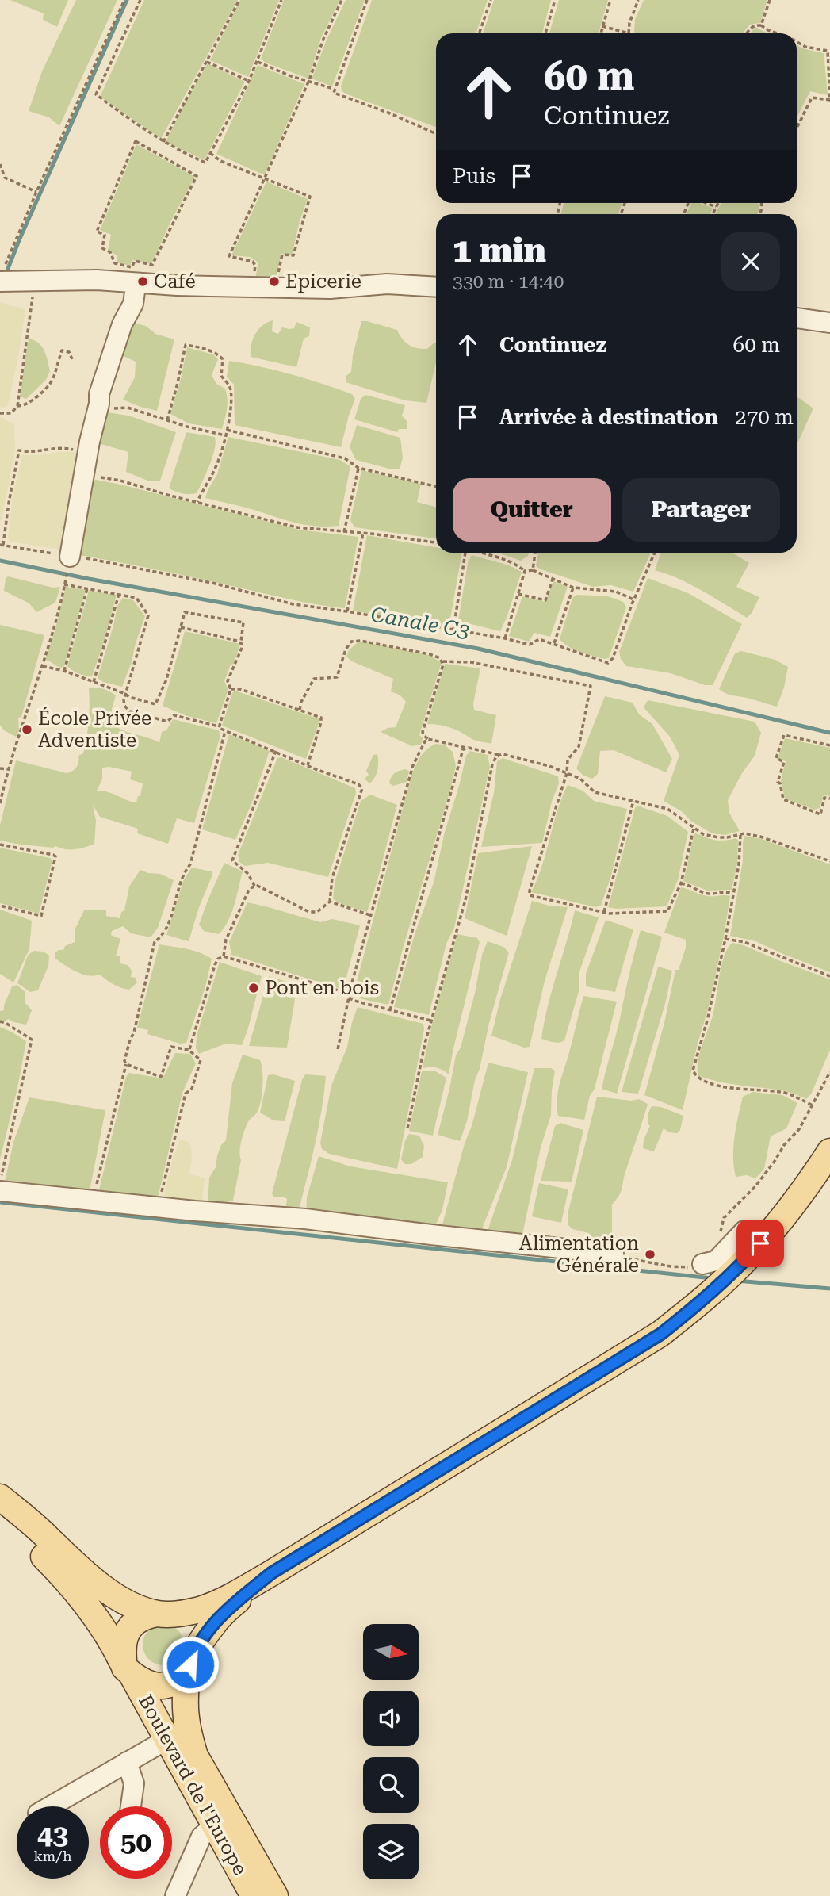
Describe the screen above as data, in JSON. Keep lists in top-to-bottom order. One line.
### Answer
{"streets":{"main road":["Boulevard de l'Europe"]},"water":["Canale C3"],"places":["Café","Epicerie","École Privée Adventiste","Pont en bois","Alimentation Générale"],"north":"right","page":{"turn":["60 m","Continuez"],"then":"Puis","heading":["1 min","330 m · 14:40"],"list":[{"name":"Continuez","value":"60 m"},{"name":"Arrivée à destination","value":"270 m"}],"buttons":["Quitter","Partager"],"speed":"43 km/h","limit":"50"}}
